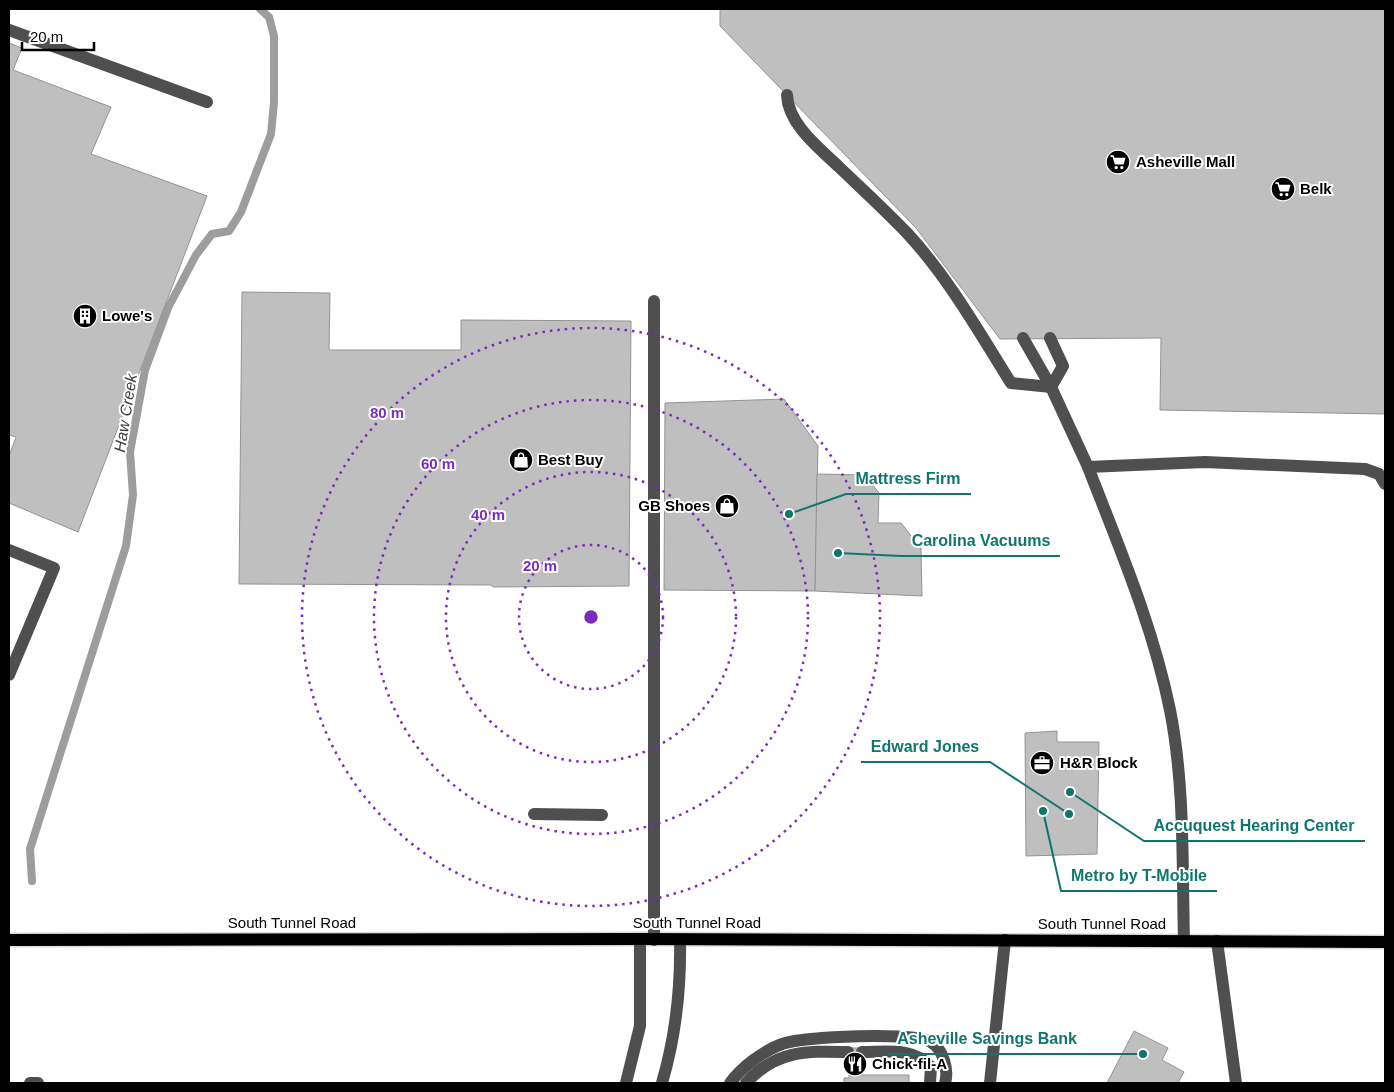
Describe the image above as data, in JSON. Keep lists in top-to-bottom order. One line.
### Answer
{"streets":{"main road":["South Tunnel Road"]},"water":["Haw Creek"],"places":{"supermarket":["Asheville Mall","Belk"],"building":["Lowe's"],"shop":["Best Buy","GB Shoes"],"other":["Mattress Firm","Carolina Vacuums","Accuquest Hearing Center","Metro by T-Mobile","Edward Jones","Asheville Savings Bank"],"office":["H&R Block"],"restaurant":["Chick-fil-A"]},"scale_bar":"20 m","rings":["80 m","60 m","40 m","20 m"]}
